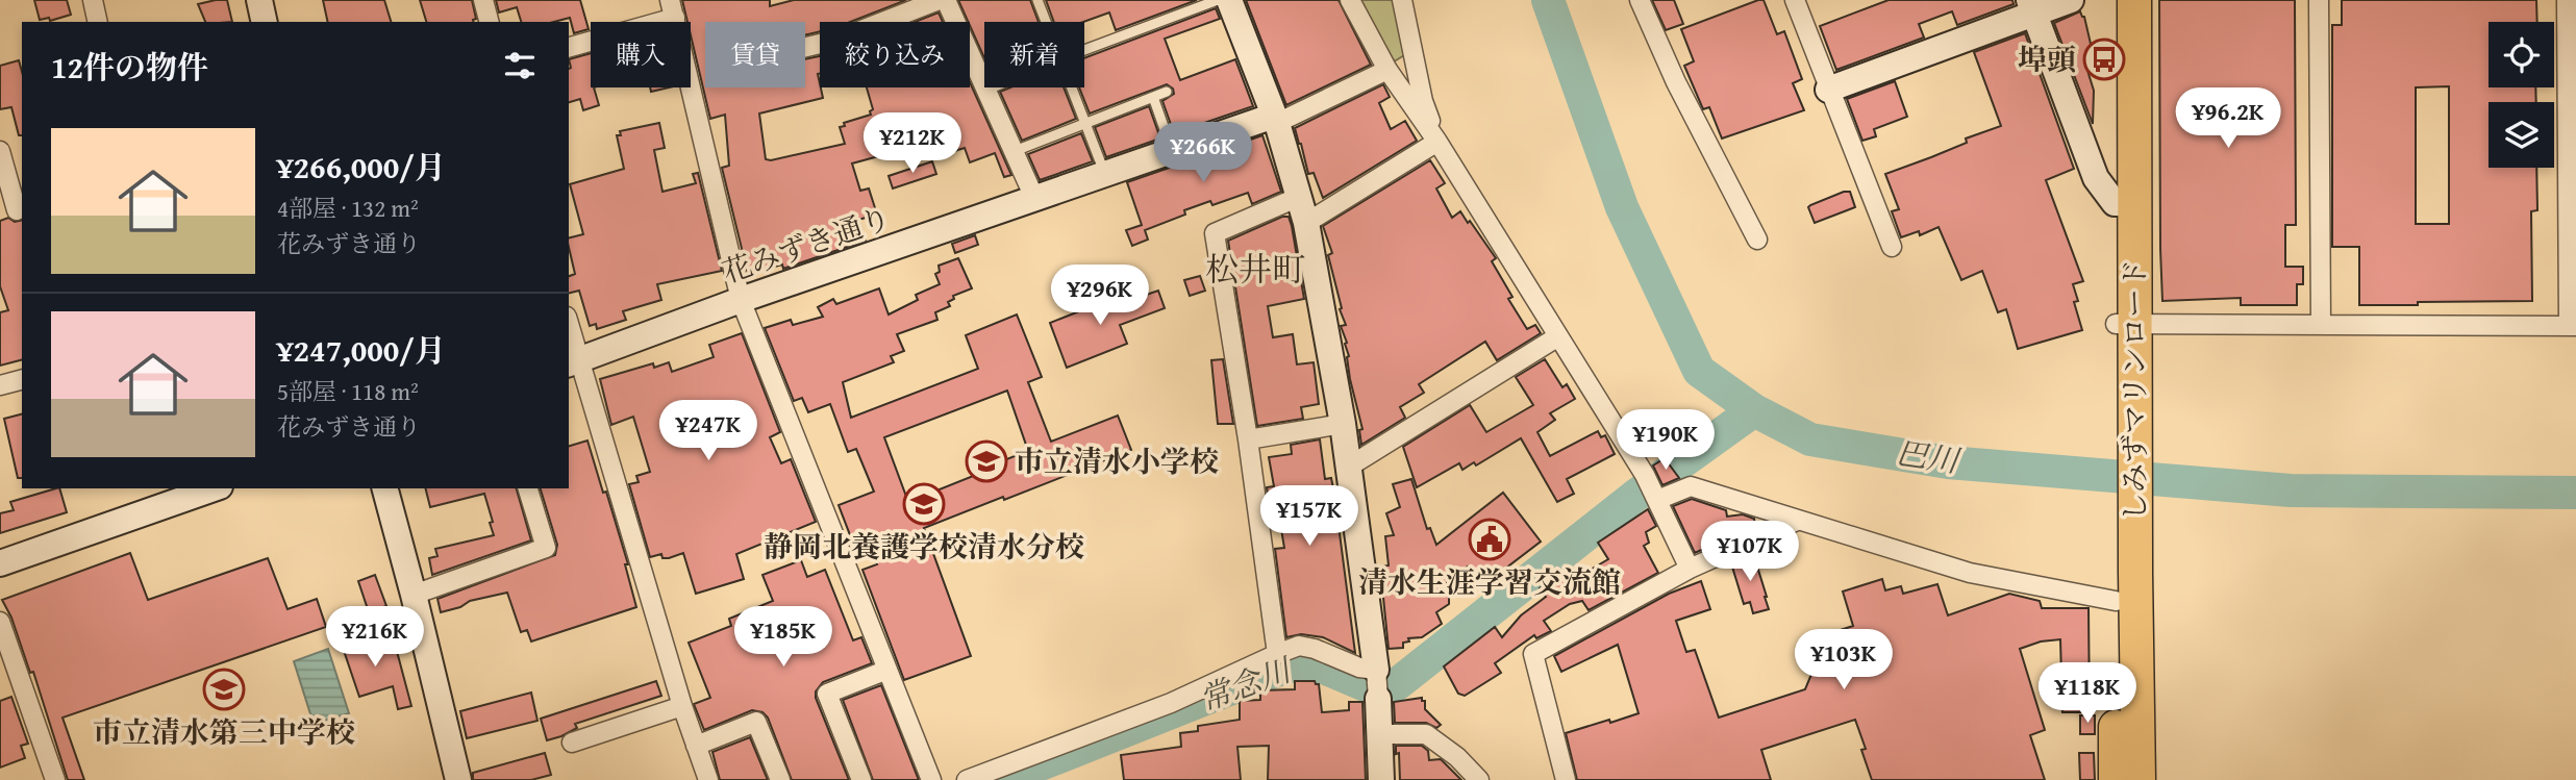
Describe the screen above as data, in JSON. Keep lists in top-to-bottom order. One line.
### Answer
{"streets":{"highway":["しみずマリンロード"],"street":["花みずき通り"]},"districts":["松井町"],"water":["巴川","常念川"],"places":{"bus stop":["埠頭"],"school or university":["市立清水小学校","静岡北養護学校清水分校","市立清水第三中学校"],"public building":["清水生涯学習交流館"]},"page":{"chip":["購入","賃貸","絞り込み","新着"],"heading":"12件の物件","price":["¥96.2K","¥212K","¥266K","¥296K","¥247K","¥190K","¥157K","¥107K","¥216K","¥185K","¥103K","¥118K"],"list":[{"name":"¥266,000/月","note":"4部屋 · 132 m² · 花みずき通り"},{"name":"¥247,000/月","note":"5部屋 · 118 m² · 花みずき通り"}]}}
